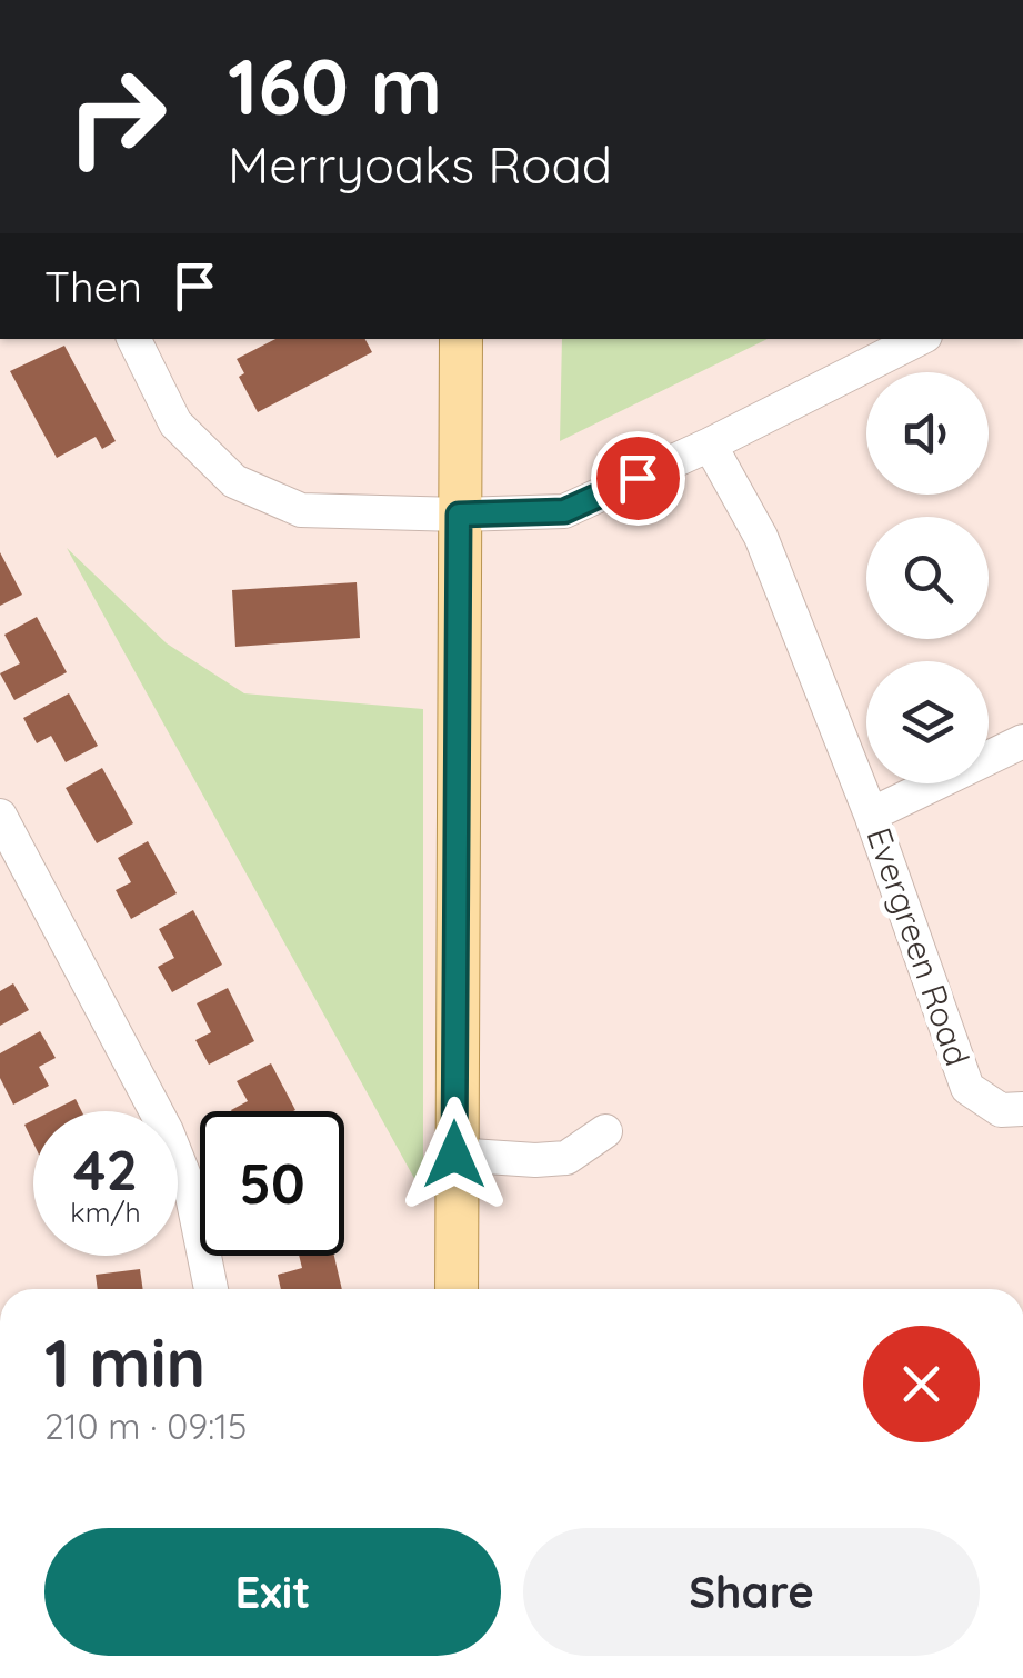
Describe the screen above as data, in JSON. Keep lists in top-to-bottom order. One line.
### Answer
{"streets":{"street":["Evergreen Road"]},"page":{"turn":["160 m","Merryoaks Road"],"then":"Then","speed":"42 km/h","limit":"50","heading":["1 min","210 m · 09:15"],"buttons":["Exit","Share"]}}
